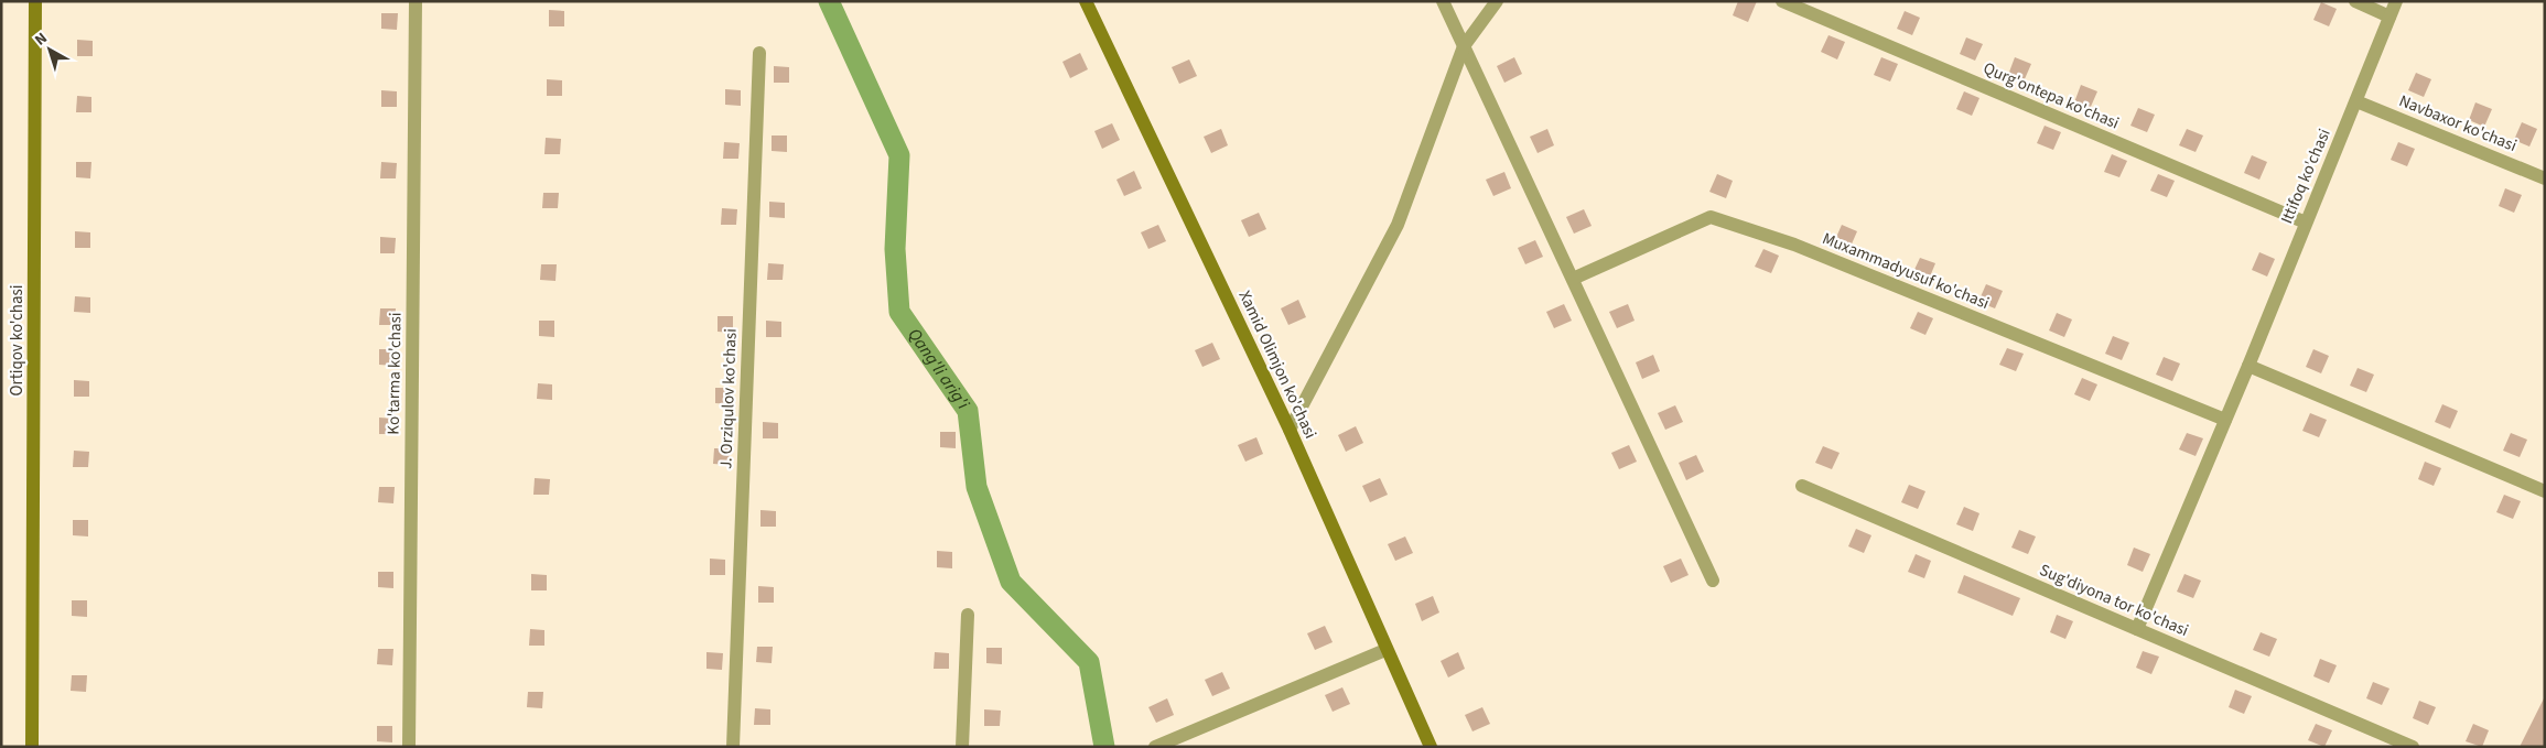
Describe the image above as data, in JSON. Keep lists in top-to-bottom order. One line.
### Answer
{"streets":{"main road":["Ortiqov ko'chasi","Xamid Olimjon ko'chasi"],"street":["Qurg'ontepa ko'chasi","Navbaxor ko'chasi","Ittifoq ko'chasi","Muxammadyusuf ko'chasi","Ko'tarma ko'chasi","J. Orziqulov ko'chasi","Sug'diyona tor ko'chasi"]},"crossings":[["Qurg'ontepa ko'chasi","Ittifoq ko'chasi"],["Navbaxor ko'chasi","Ittifoq ko'chasi"],["Ittifoq ko'chasi","Muxammadyusuf ko'chasi"],["Ittifoq ko'chasi","Sug'diyona tor ko'chasi"]],"water":["Qang'li arig'i"],"north":"top left"}
